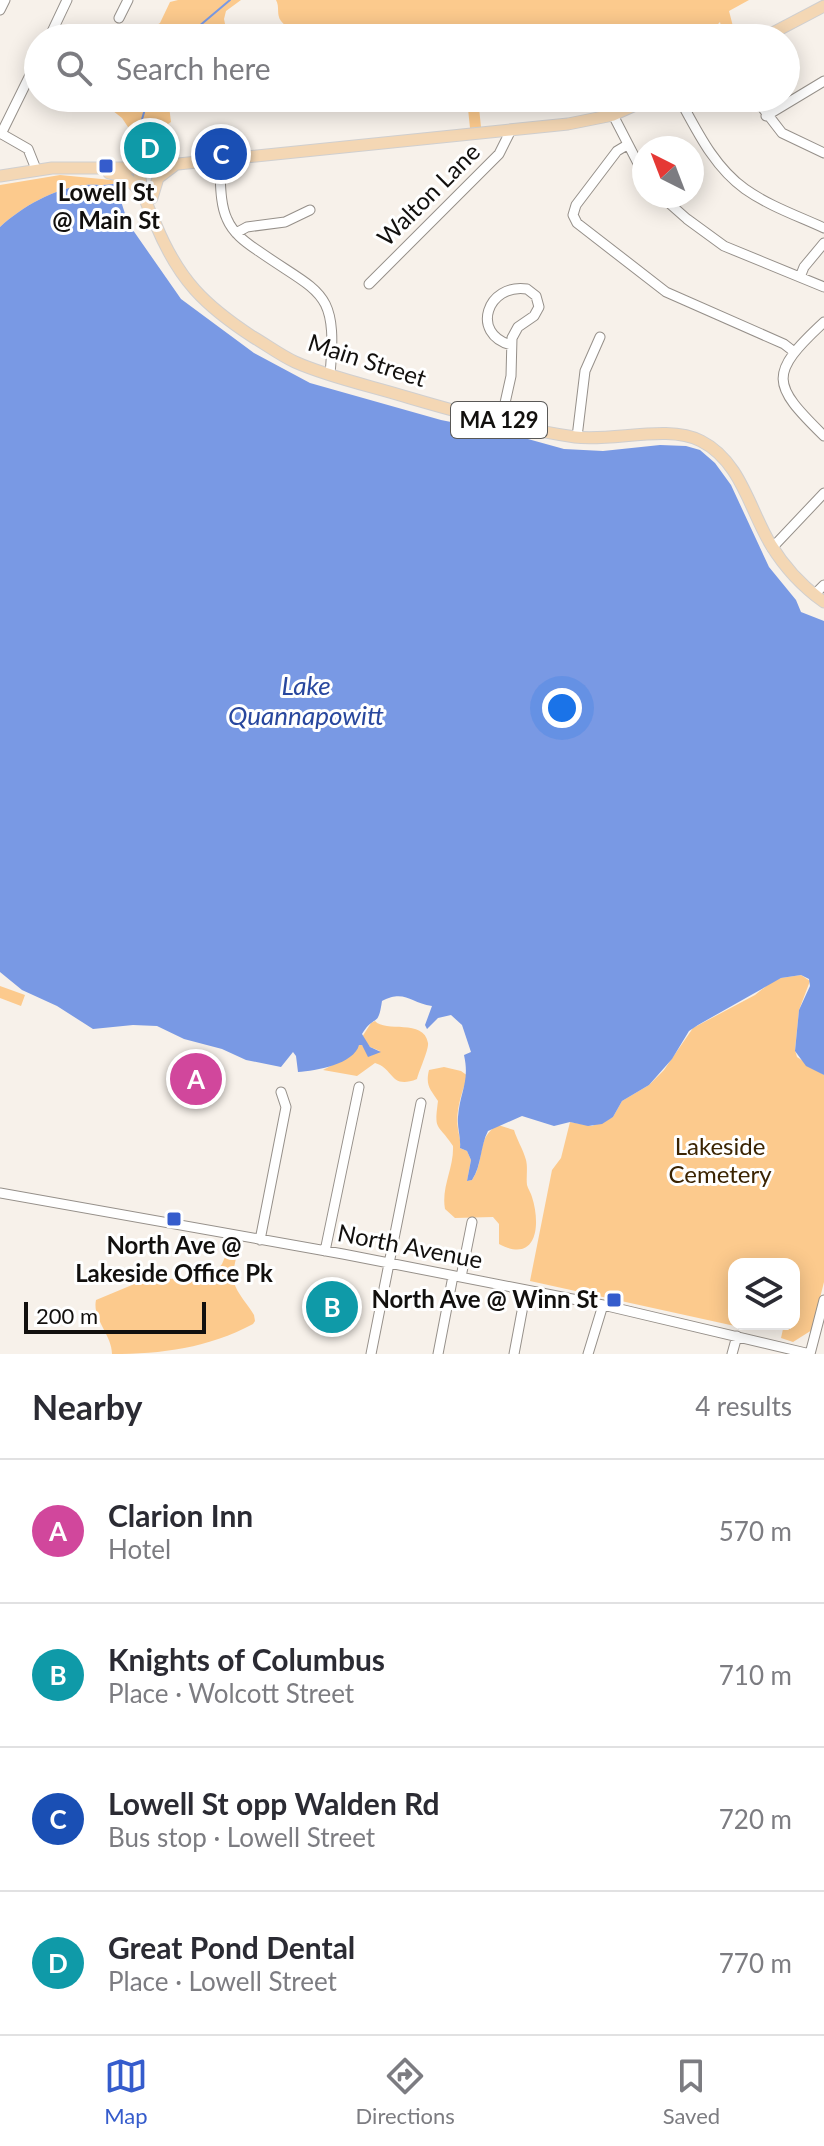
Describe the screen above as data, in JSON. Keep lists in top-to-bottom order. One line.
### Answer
{"streets":{"main road":["Main Street","MA 129"],"street":["Walton Lane","North Avenue"]},"water":["Lake Quannapowitt"],"parks":["Lakeside Cemetery"],"places":{"transit":["Lowell St @ Main St","North Ave @ Lakeside Office Pk","North Ave @ Winn St"]},"scale_bar":"200 m","north":"top left","page":{"search":"Search here","pins":["D","C","A","B"],"scale":"200 m","heading":["Nearby","4 results"],"list":[{"mark":"A","name":"Clarion Inn","note":"Hotel","value":"570 m"},{"mark":"B","name":"Knights of Columbus","note":"Place · Wolcott Street","value":"710 m"},{"mark":"C","name":"Lowell St opp Walden Rd","note":"Bus stop · Lowell Street","value":"720 m"},{"mark":"D","name":"Great Pond Dental","note":"Place · Lowell Street","value":"770 m"}],"nav":["Map","Directions","Saved"]}}
